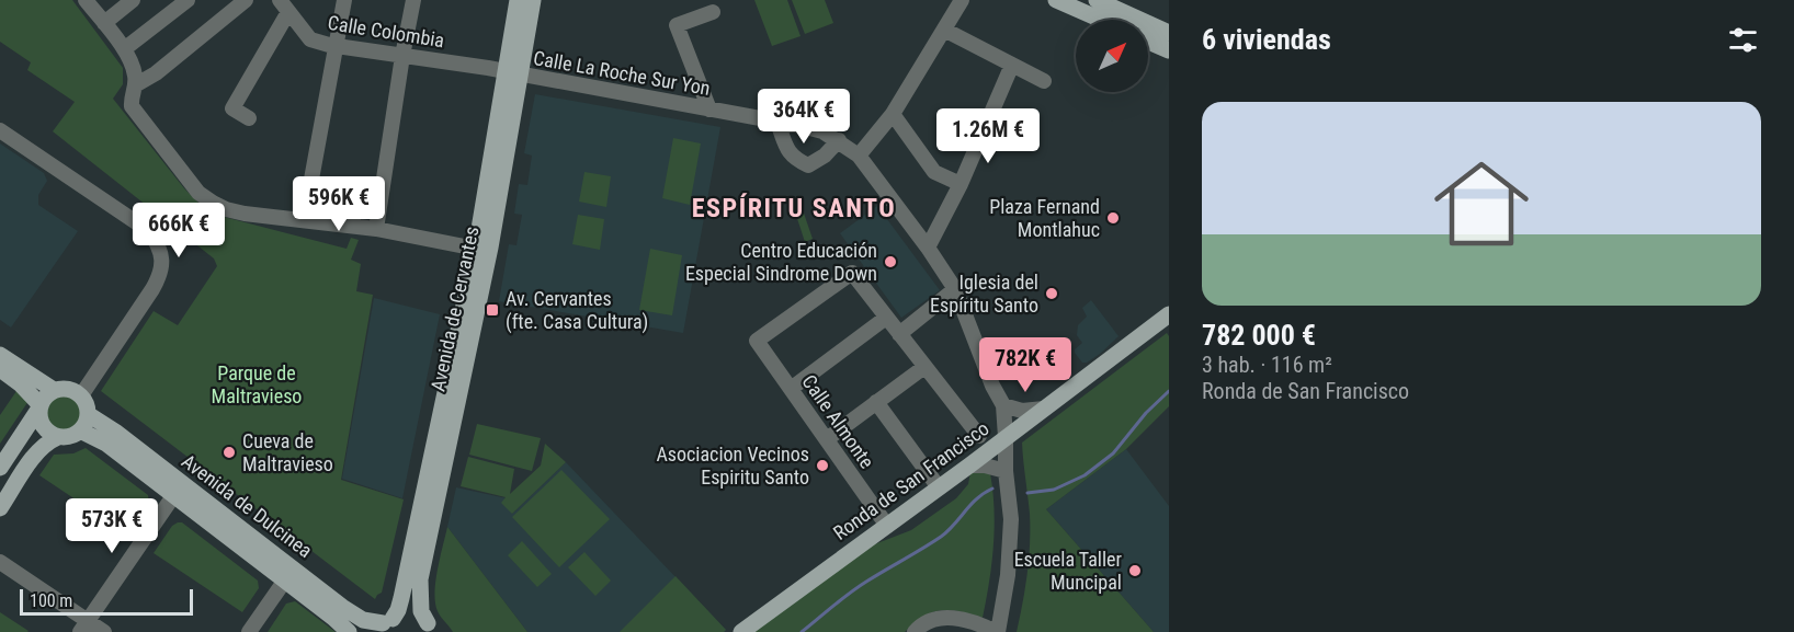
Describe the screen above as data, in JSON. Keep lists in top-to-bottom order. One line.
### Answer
{"streets":{"main road":["Avenida de Cervantes","Ronda de San Francisco","Avenida de Dulcinea"],"street":["Calle Colombia","Calle La Roche Sur Yon","Calle Almonte"]},"crossings":[["Calle Colombia","Calle La Roche Sur Yon"],["Calle Colombia","Avenida de Cervantes"],["Calle La Roche Sur Yon","Avenida de Cervantes"],["Calle La Roche Sur Yon","Ronda de San Francisco"],["Avenida de Cervantes","Avenida de Dulcinea"],["Calle Almonte","Ronda de San Francisco"]],"districts":["ESPÍRITU SANTO"],"parks":["Parque de Maltravieso"],"places":{"other":["Plaza Fernand Montlahuc","Centro Educación Especial Sindrome Down","Iglesia del Espíritu Santo","Cueva de Maltravieso","Asociacion Vecinos Espiritu Santo","Escuela Taller Muncipal"],"transit":["Av. Cervantes (fte. Casa Cultura)"]},"scale_bar":"100 m","north":"top right","page":{"heading":"6 viviendas","list":[{"name":"782 000 €","note":"3 hab. · 116 m² · Ronda de San Francisco"}],"price":["364K €","1.26M €","596K €","666K €","782K €","573K €"],"scale":"100 m"}}
